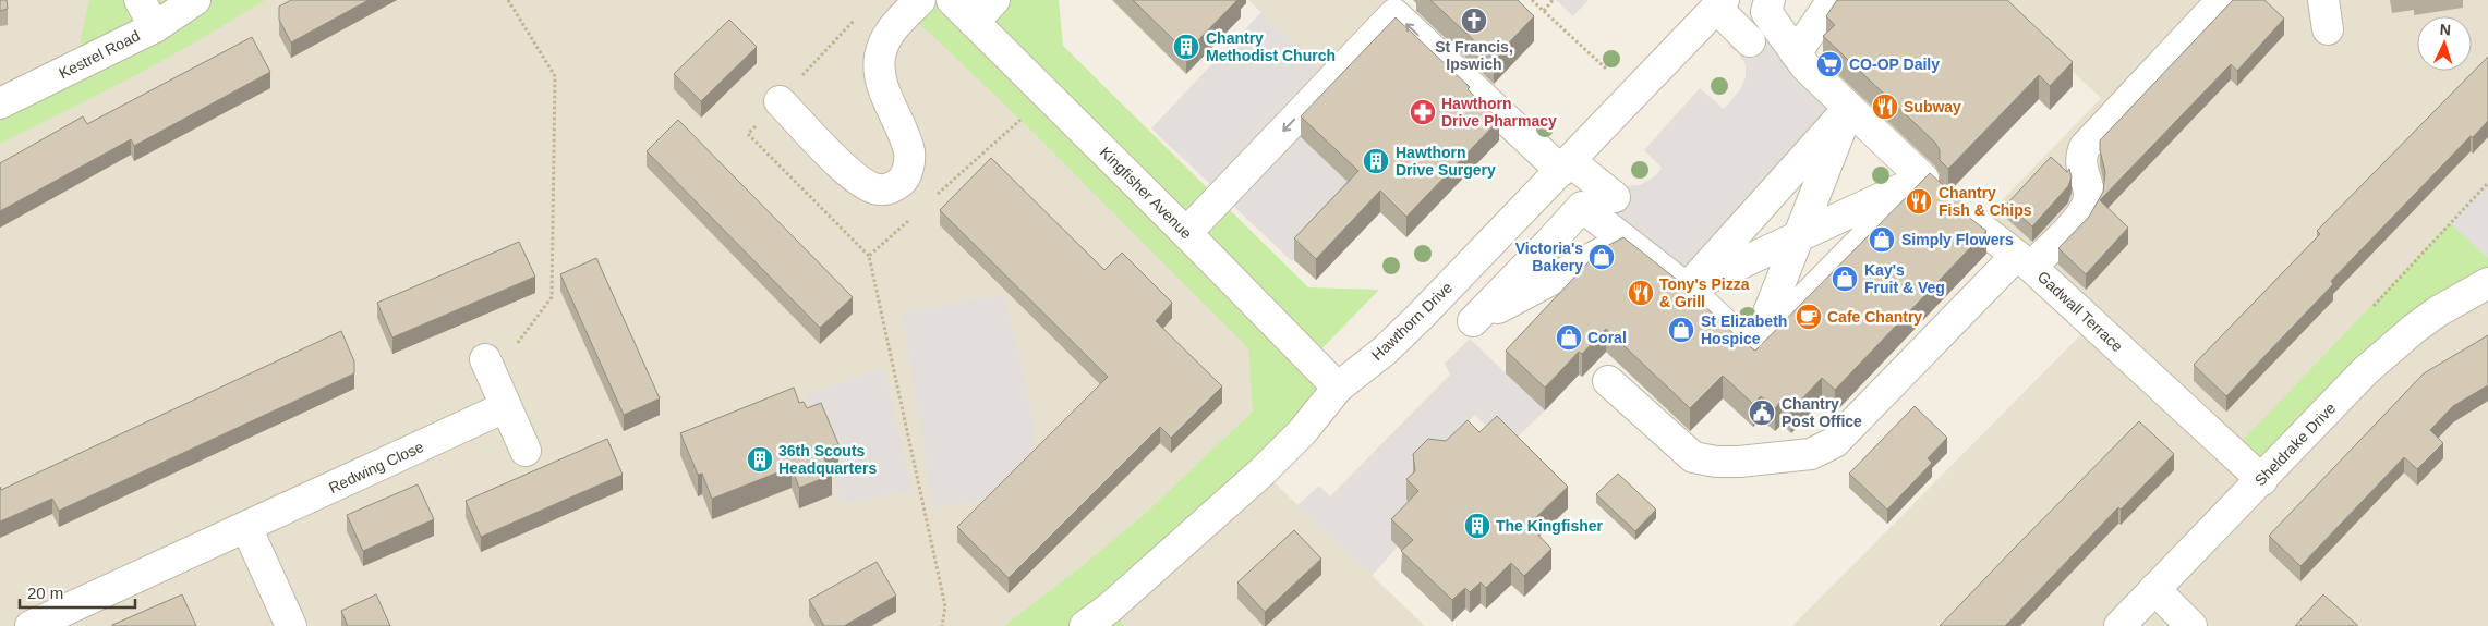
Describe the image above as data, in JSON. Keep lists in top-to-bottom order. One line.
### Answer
{"streets":{"street":["Kestrel Road","Kingfisher Avenue","Gadwall Terrace","Hawthorn Drive","Sheldrake Drive","Redwing Close"]},"crossings":[["Kingfisher Avenue","Hawthorn Drive"],["Gadwall Terrace","Sheldrake Drive"]],"places":{"church":["St Francis, Ipswich"],"building":["Chantry Methodist Church","Hawthorn Drive Surgery","36th Scouts Headquarters","The Kingfisher"],"supermarket":["CO-OP Daily"],"restaurant":["Subway","Chantry Fish & Chips","Tony's Pizza & Grill"],"pharmacy":["Hawthorn Drive Pharmacy"],"shop":["Simply Flowers","Victoria's Bakery","Kay's Fruit & Veg","St Elizabeth Hospice","Coral"],"cafe":["Cafe Chantry"],"public building":["Chantry Post Office"]},"scale_bar":"20 m","north":"top"}
